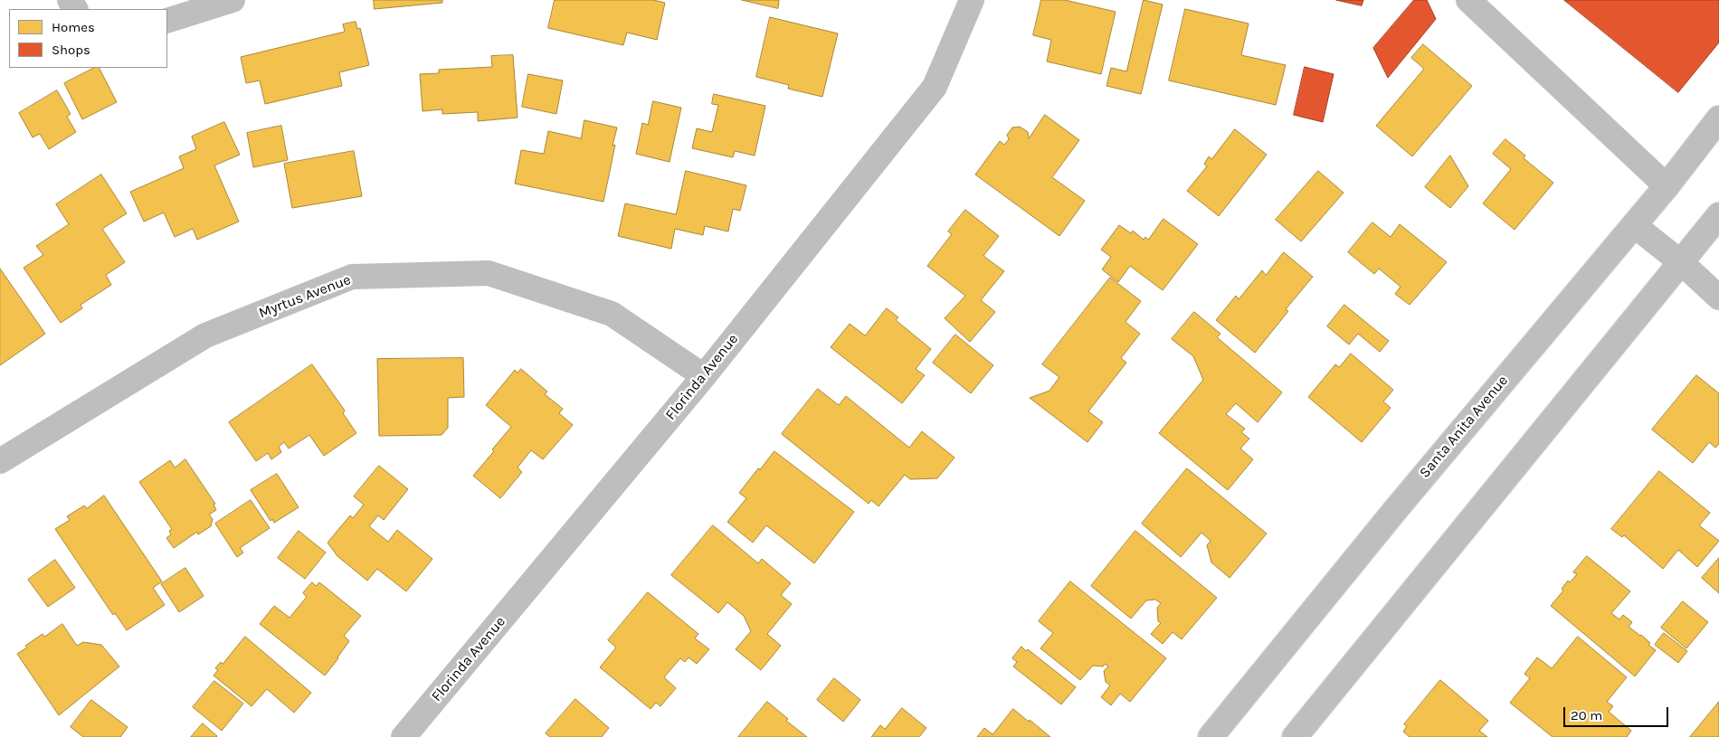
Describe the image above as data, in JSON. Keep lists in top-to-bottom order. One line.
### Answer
{"streets":{"street":["Myrtus Avenue","Florinda Avenue","Santa Anita Avenue"]},"crossings":[["Myrtus Avenue","Florinda Avenue"]],"legend":["Homes","Shops"],"scale_bar":"20 m"}
